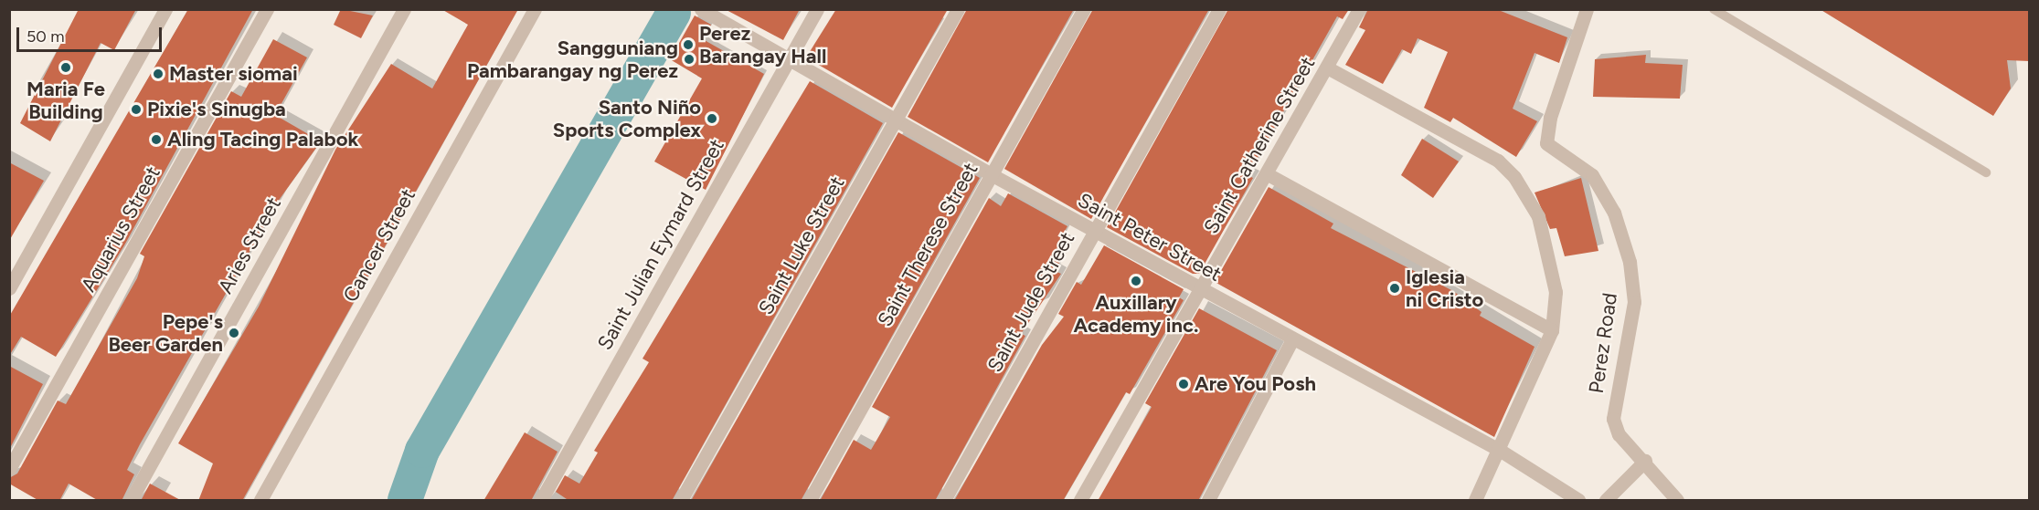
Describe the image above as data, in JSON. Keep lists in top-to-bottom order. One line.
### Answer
{"streets":{"street":["Saint Catherine Street","Aquarius Street","Saint Peter Street","Saint Julian Eymard Street","Saint Therese Street","Aries Street","Cancer Street","Saint Luke Street","Saint Jude Street","Perez Road"]},"crossings":[["Saint Catherine Street","Saint Peter Street"],["Saint Peter Street","Saint Julian Eymard Street"],["Saint Peter Street","Saint Therese Street"],["Saint Peter Street","Saint Luke Street"],["Saint Peter Street","Saint Jude Street"]],"places":["Perez Barangay Hall","Sangguniang Pambarangay ng Perez","Maria Fe Building","Master siomai","Pixie's Sinugba","Santo Niño Sports Complex","Aling Tacing Palabok","Auxillary Academy inc.","Iglesia ni Cristo","Pepe's Beer Garden","Are You Posh"],"scale_bar":"50 m"}
